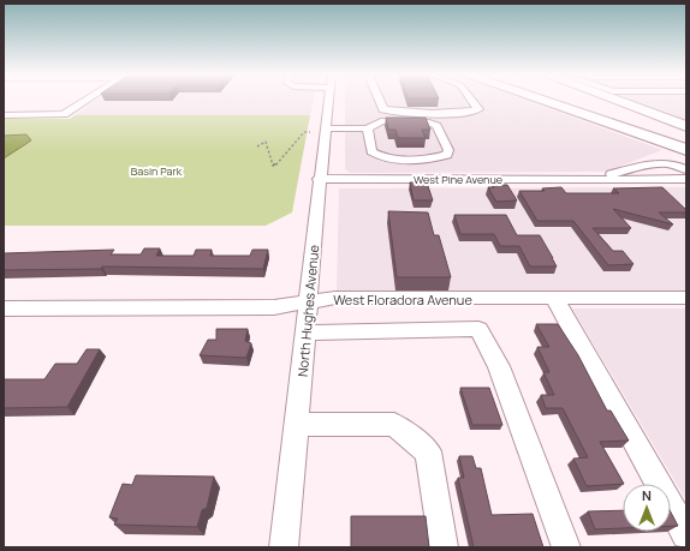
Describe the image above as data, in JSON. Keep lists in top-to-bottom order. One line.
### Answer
{"streets":{"street":["West Pine Avenue","West Floradora Avenue","North Hughes Avenue"]},"crossings":[["West Pine Avenue","North Hughes Avenue"],["West Floradora Avenue","North Hughes Avenue"]],"parks":["Basin Park"],"north":"top"}
